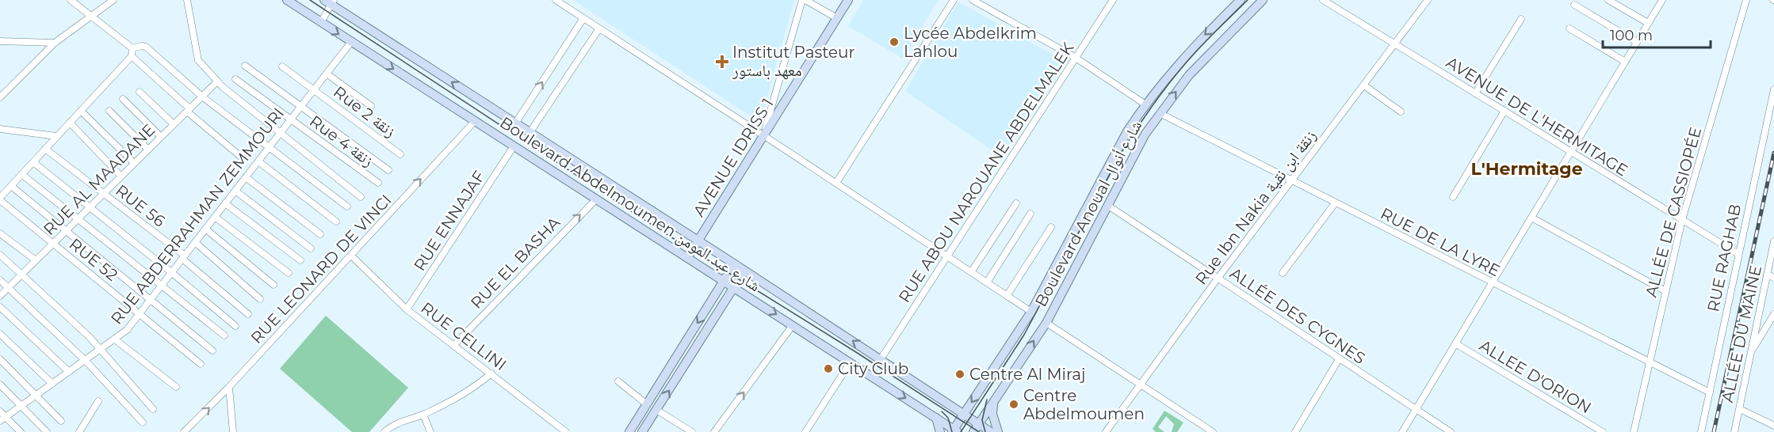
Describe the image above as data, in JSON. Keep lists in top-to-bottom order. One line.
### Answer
{"streets":{"street":["Rue 2 زنقة","AVENUE DE L'HERMITAGE","Rue 4 زنقة","AVENUE IDRISS 1","RUE ABOU NAROUANE ABDELMALEK","RUE AL MAADANE","Boulevard Abdelmoumen شارع عبد المومن","RUE 56","Rue Ibn Nakia زنقة ابن نقية","ALLÉE DE CASSIOPÉE","Boulevard Anoual شارع أنوال","RUE ABDERRAHMAN ZEMMOURI","RUE ENNAJAF","RUE DE LA LYRE","RUE RAGHAB","RUE 52","RUE EL BASHA","RUE LEONARD DE VINCI","ALLÉE DES CYGNES","ALLÉE DU MAINE","RUE CELLINI","ALLEE D'ORION"]},"crossings":[["Rue 2 زنقة","RUE ABDERRAHMAN ZEMMOURI"],["AVENUE DE L'HERMITAGE","Rue Ibn Nakia زنقة ابن نقية"],["AVENUE DE L'HERMITAGE","ALLÉE DE CASSIOPÉE"],["AVENUE DE L'HERMITAGE","RUE RAGHAB"],["Rue 4 زنقة","RUE ABDERRAHMAN ZEMMOURI"],["AVENUE IDRISS 1","Boulevard Abdelmoumen شارع عبد المومن"],["RUE ABOU NAROUANE ABDELMALEK","Boulevard Abdelmoumen شارع عبد المومن"],["RUE AL MAADANE","RUE 56"],["RUE AL MAADANE","RUE 52"],["Boulevard Abdelmoumen شارع عبد المومن","Boulevard Anoual شارع أنوال"],["Boulevard Abdelmoumen شارع عبد المومن","RUE ABDERRAHMAN ZEMMOURI"],["Boulevard Abdelmoumen شارع عبد المومن","RUE ENNAJAF"],["Boulevard Abdelmoumen شارع عبد المومن","RUE EL BASHA"],["Boulevard Abdelmoumen شارع عبد المومن","RUE LEONARD DE VINCI"],["RUE 56","RUE ABDERRAHMAN ZEMMOURI"],["Rue Ibn Nakia زنقة ابن نقية","RUE DE LA LYRE"],["Rue Ibn Nakia زنقة ابن نقية","ALLÉE DES CYGNES"],["ALLÉE DE CASSIOPÉE","RUE DE LA LYRE"],["Boulevard Anoual شارع أنوال","RUE DE LA LYRE"],["Boulevard Anoual شارع أنوال","ALLÉE DES CYGNES"],["RUE ABDERRAHMAN ZEMMOURI","RUE 52"],["RUE ENNAJAF","RUE CELLINI"],["RUE DE LA LYRE","RUE RAGHAB"],["RUE EL BASHA","RUE CELLINI"],["RUE LEONARD DE VINCI","RUE CELLINI"]],"one_way":["RUE EL BASHA","RUE LEONARD DE VINCI"],"districts":["L'Hermitage"],"places":{"other":["Lycée Abdelkrim Lahlou","City Club","Centre Al Miraj","Centre Abdelmoumen"],"health":["Institut Pasteur معهد باستور"]},"scale_bar":"100 m"}
